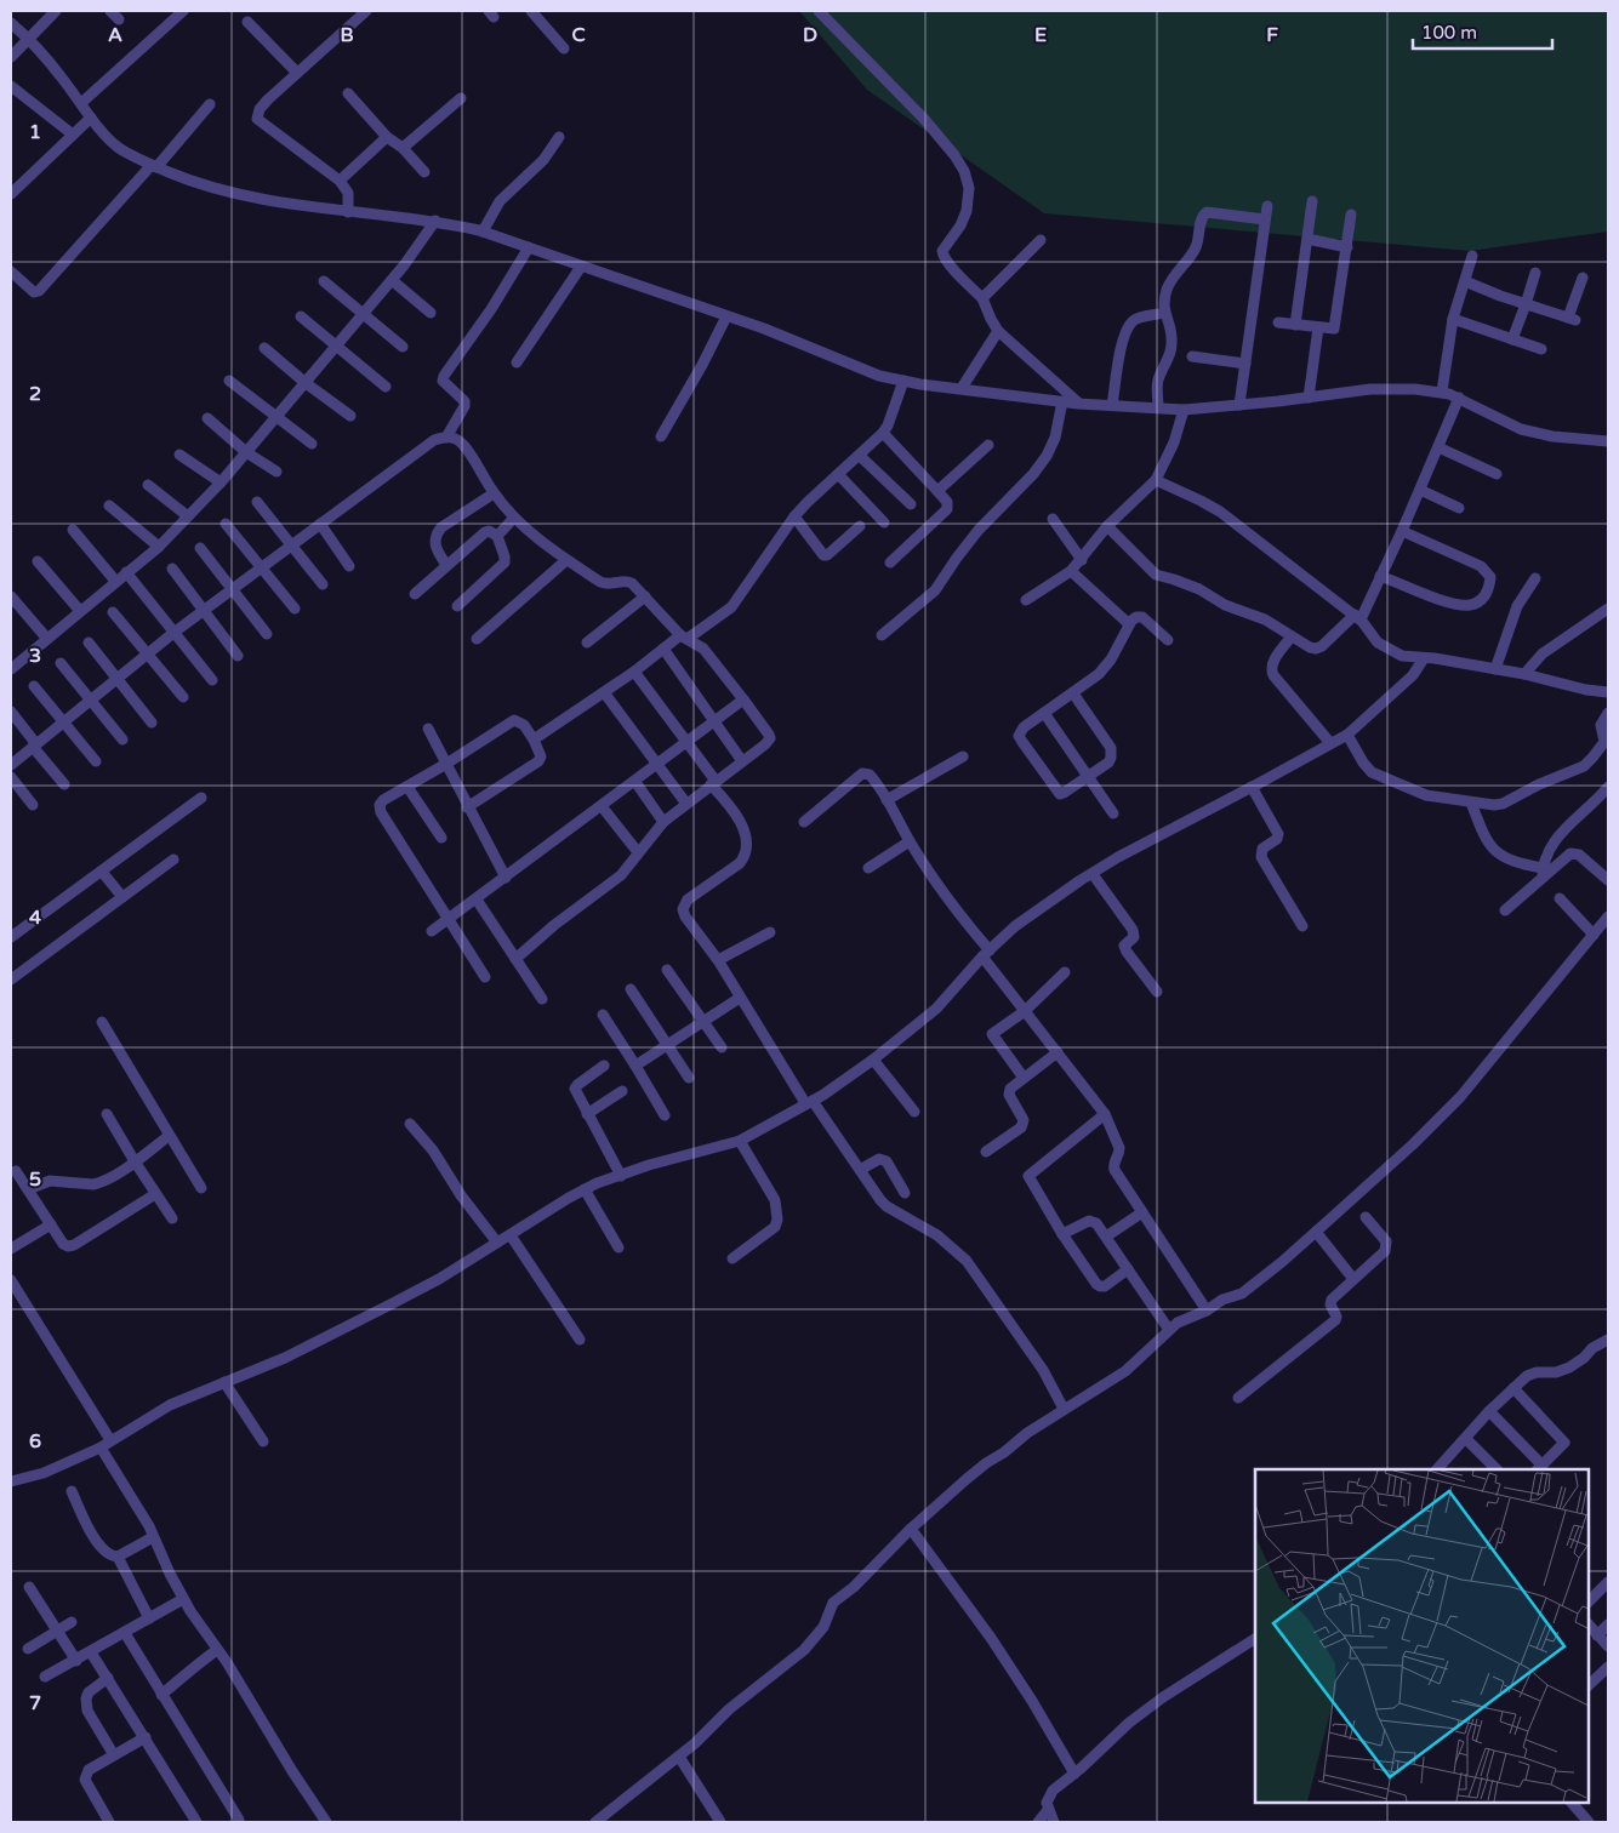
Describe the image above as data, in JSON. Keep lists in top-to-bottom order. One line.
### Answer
{"scale_bar":"100 m","grid":{"columns":["A","B","C","D","E","F"],"rows":["1","2","3","4","5","6","7"]}}
